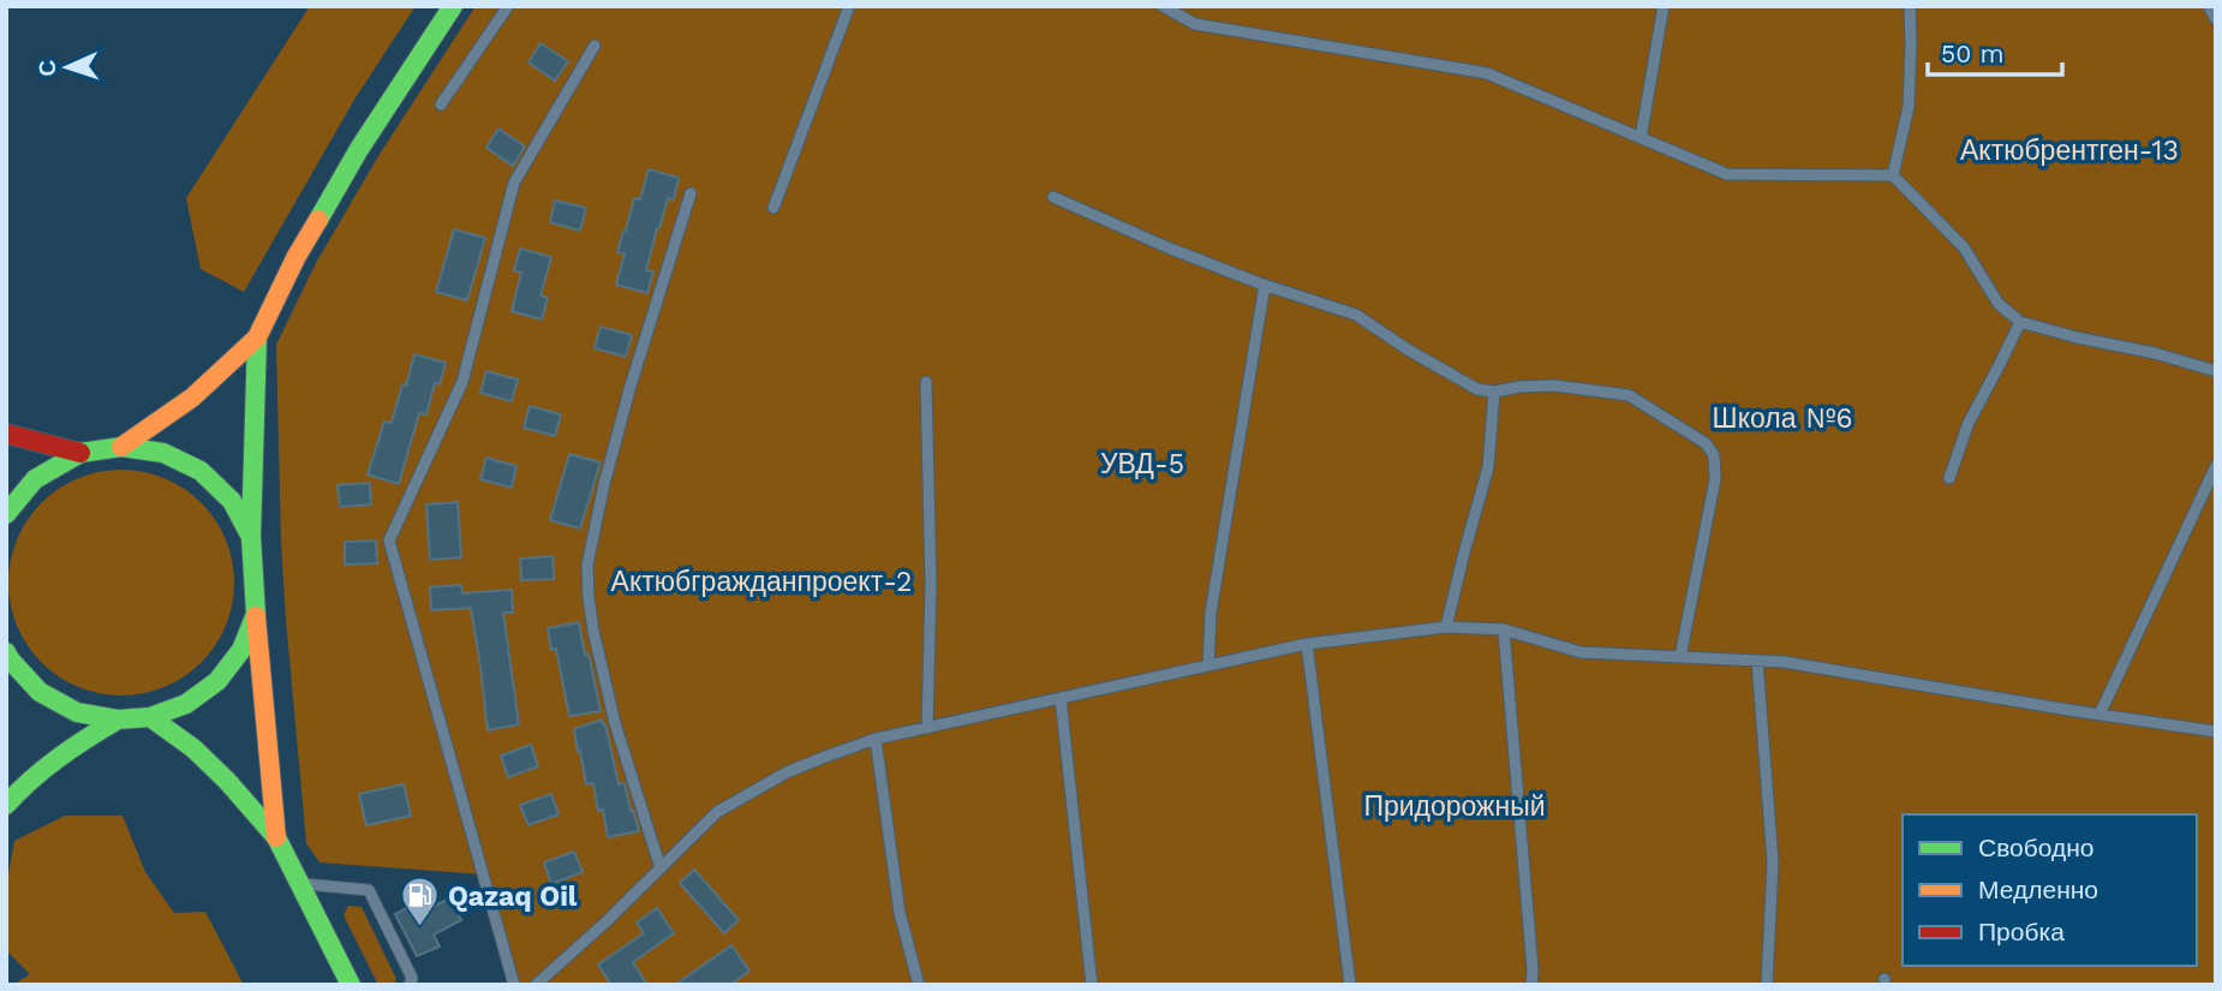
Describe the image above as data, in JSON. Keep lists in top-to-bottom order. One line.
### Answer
{"parks":["Актюбрентген-13","Школа №6","УВД-5","Актюбгражданпроект-2","Придорожный"],"places":{"fuel station":["Qazaq Oil"]},"legend":["Свободно","Медленно","Пробка"],"scale_bar":"50 m","north":"left"}
